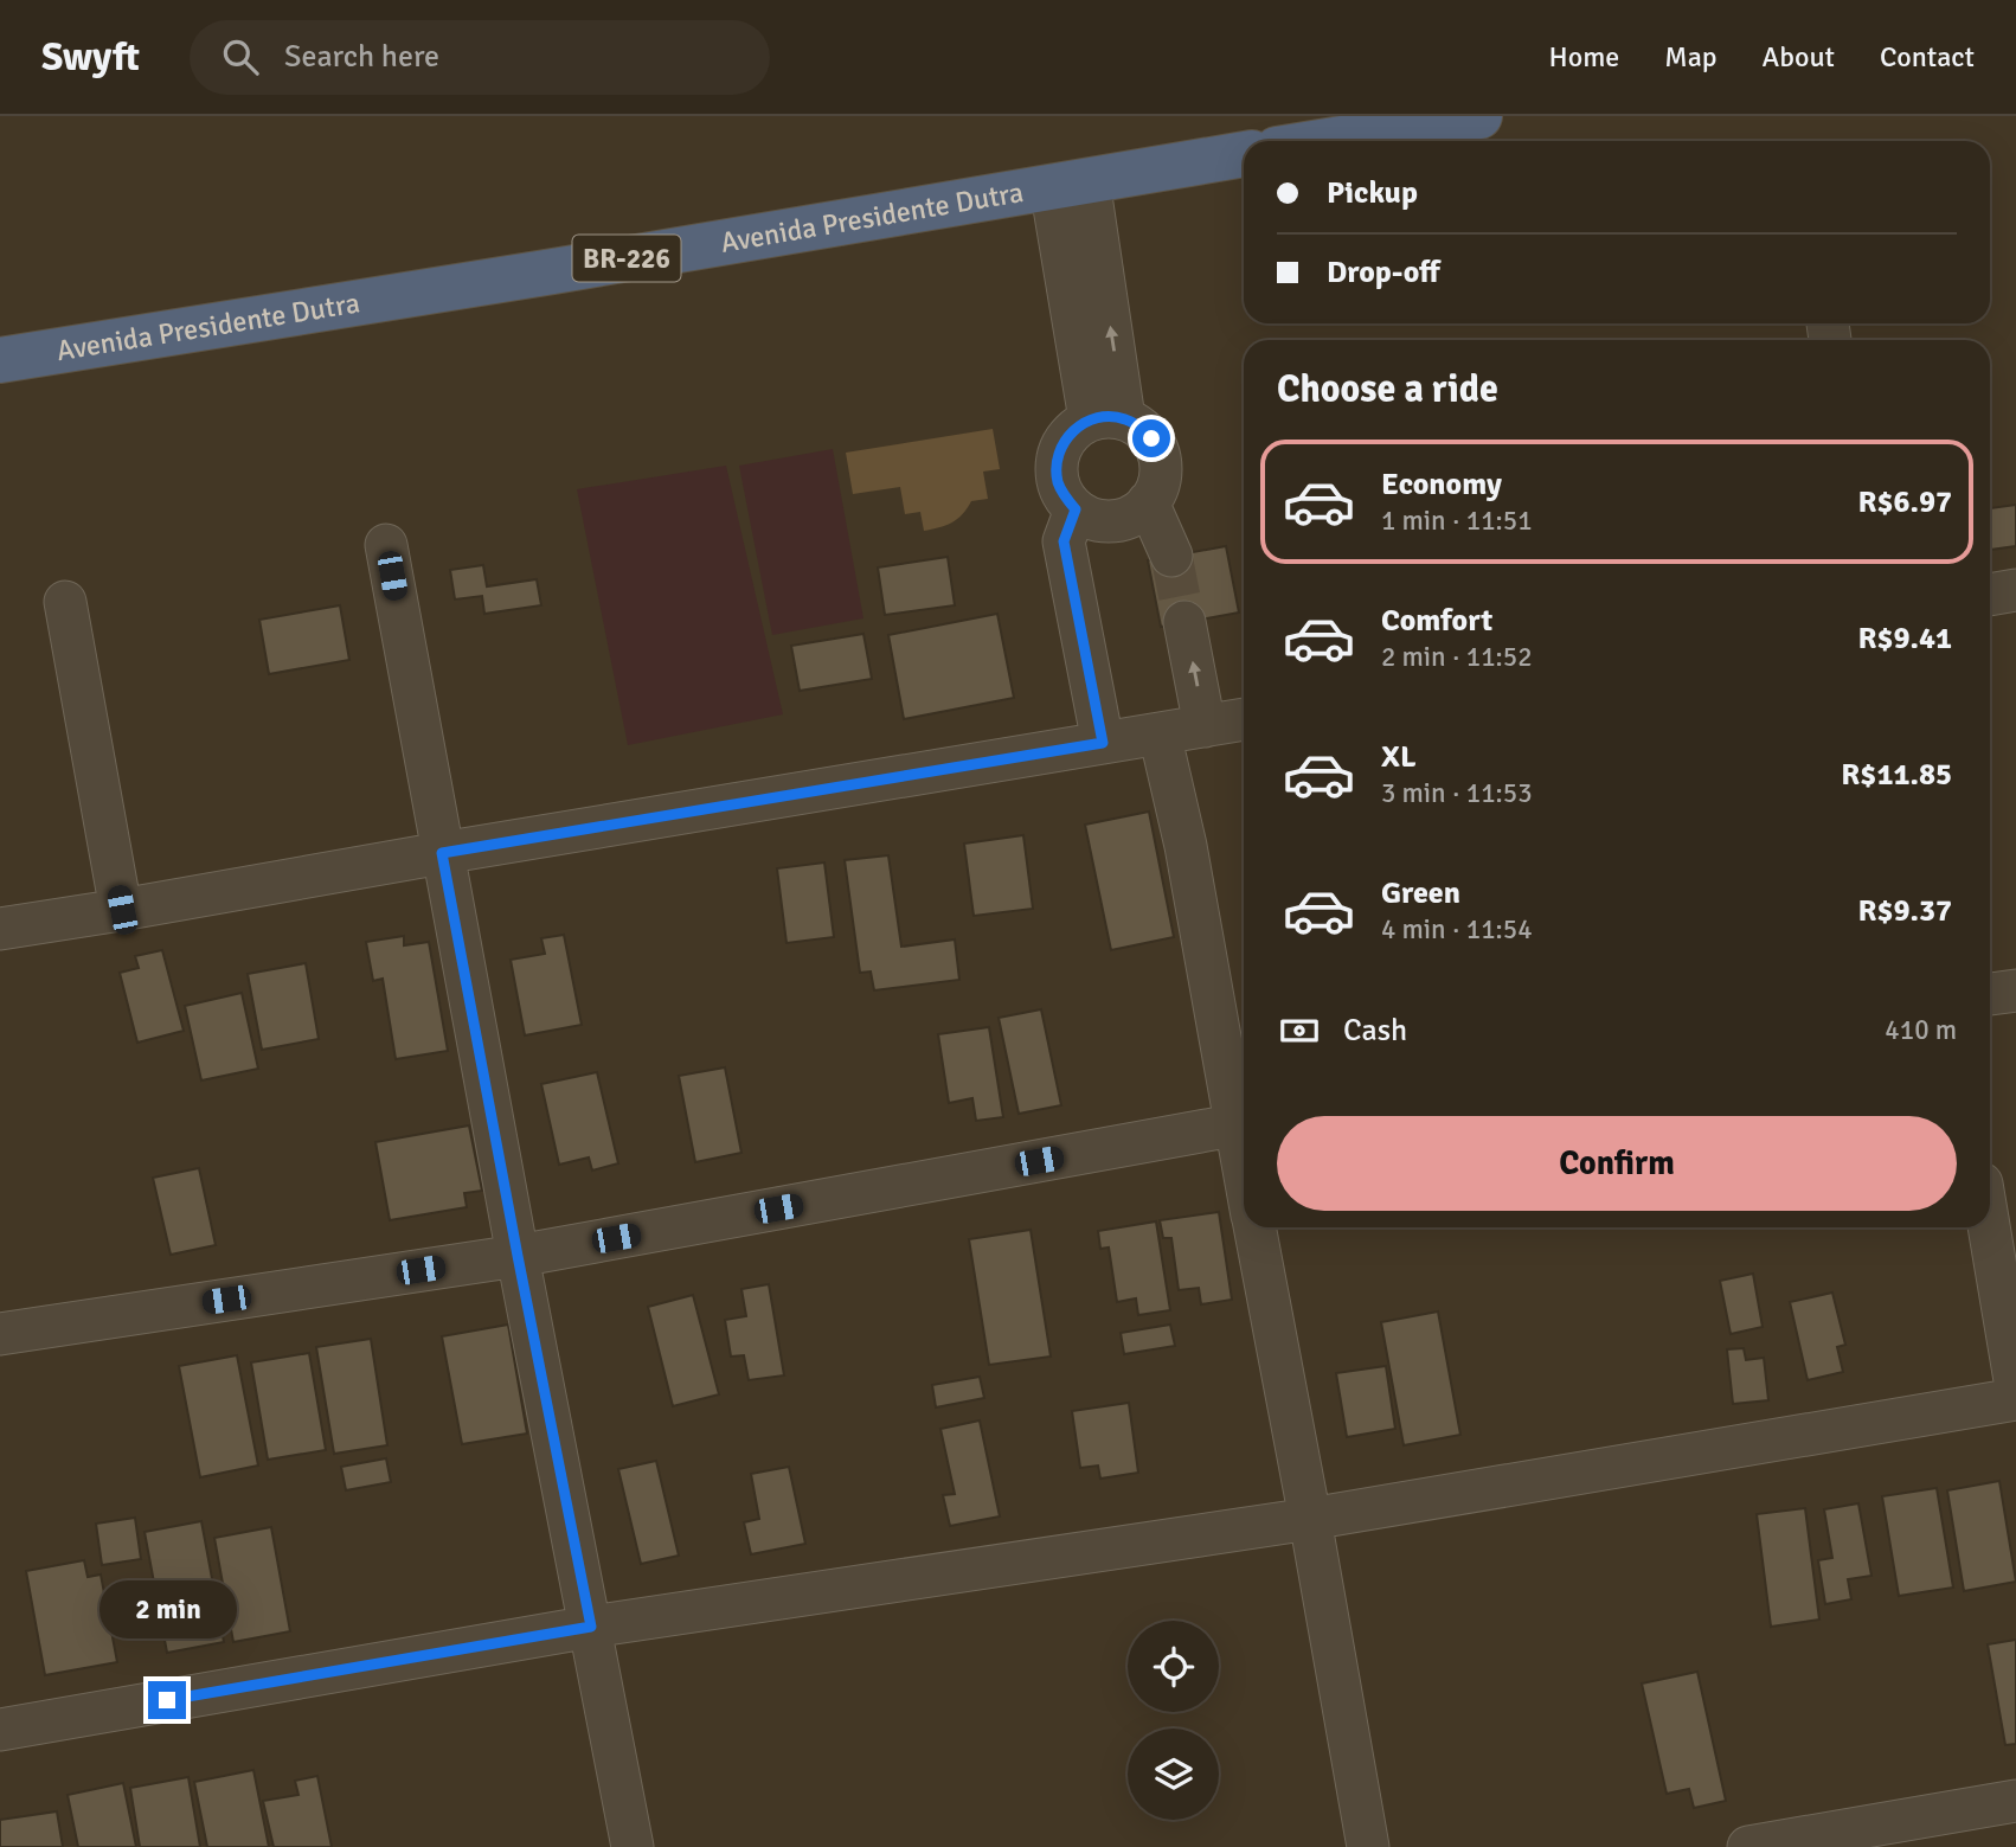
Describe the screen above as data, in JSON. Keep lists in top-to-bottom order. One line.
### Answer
{"streets":{"highway":["Avenida Presidente Dutra","BR-226"]},"page":{"header":"Swyft","search":"Search here","nav":["Home","Map","About","Contact"],"banner":["Pickup","Drop-off"],"heading":"Choose a ride","list":[{"name":"Economy","note":"1 min · 11:51","value":"R$6.97"},{"name":"Comfort","note":"2 min · 11:52","value":"R$9.41"},{"name":"XL","note":"3 min · 11:53","value":"R$11.85"},{"name":"Green","note":"4 min · 11:54","value":"R$9.37"}],"pay":["Cash","410 m"],"buttons":"Confirm","bubble":"2 min"}}
